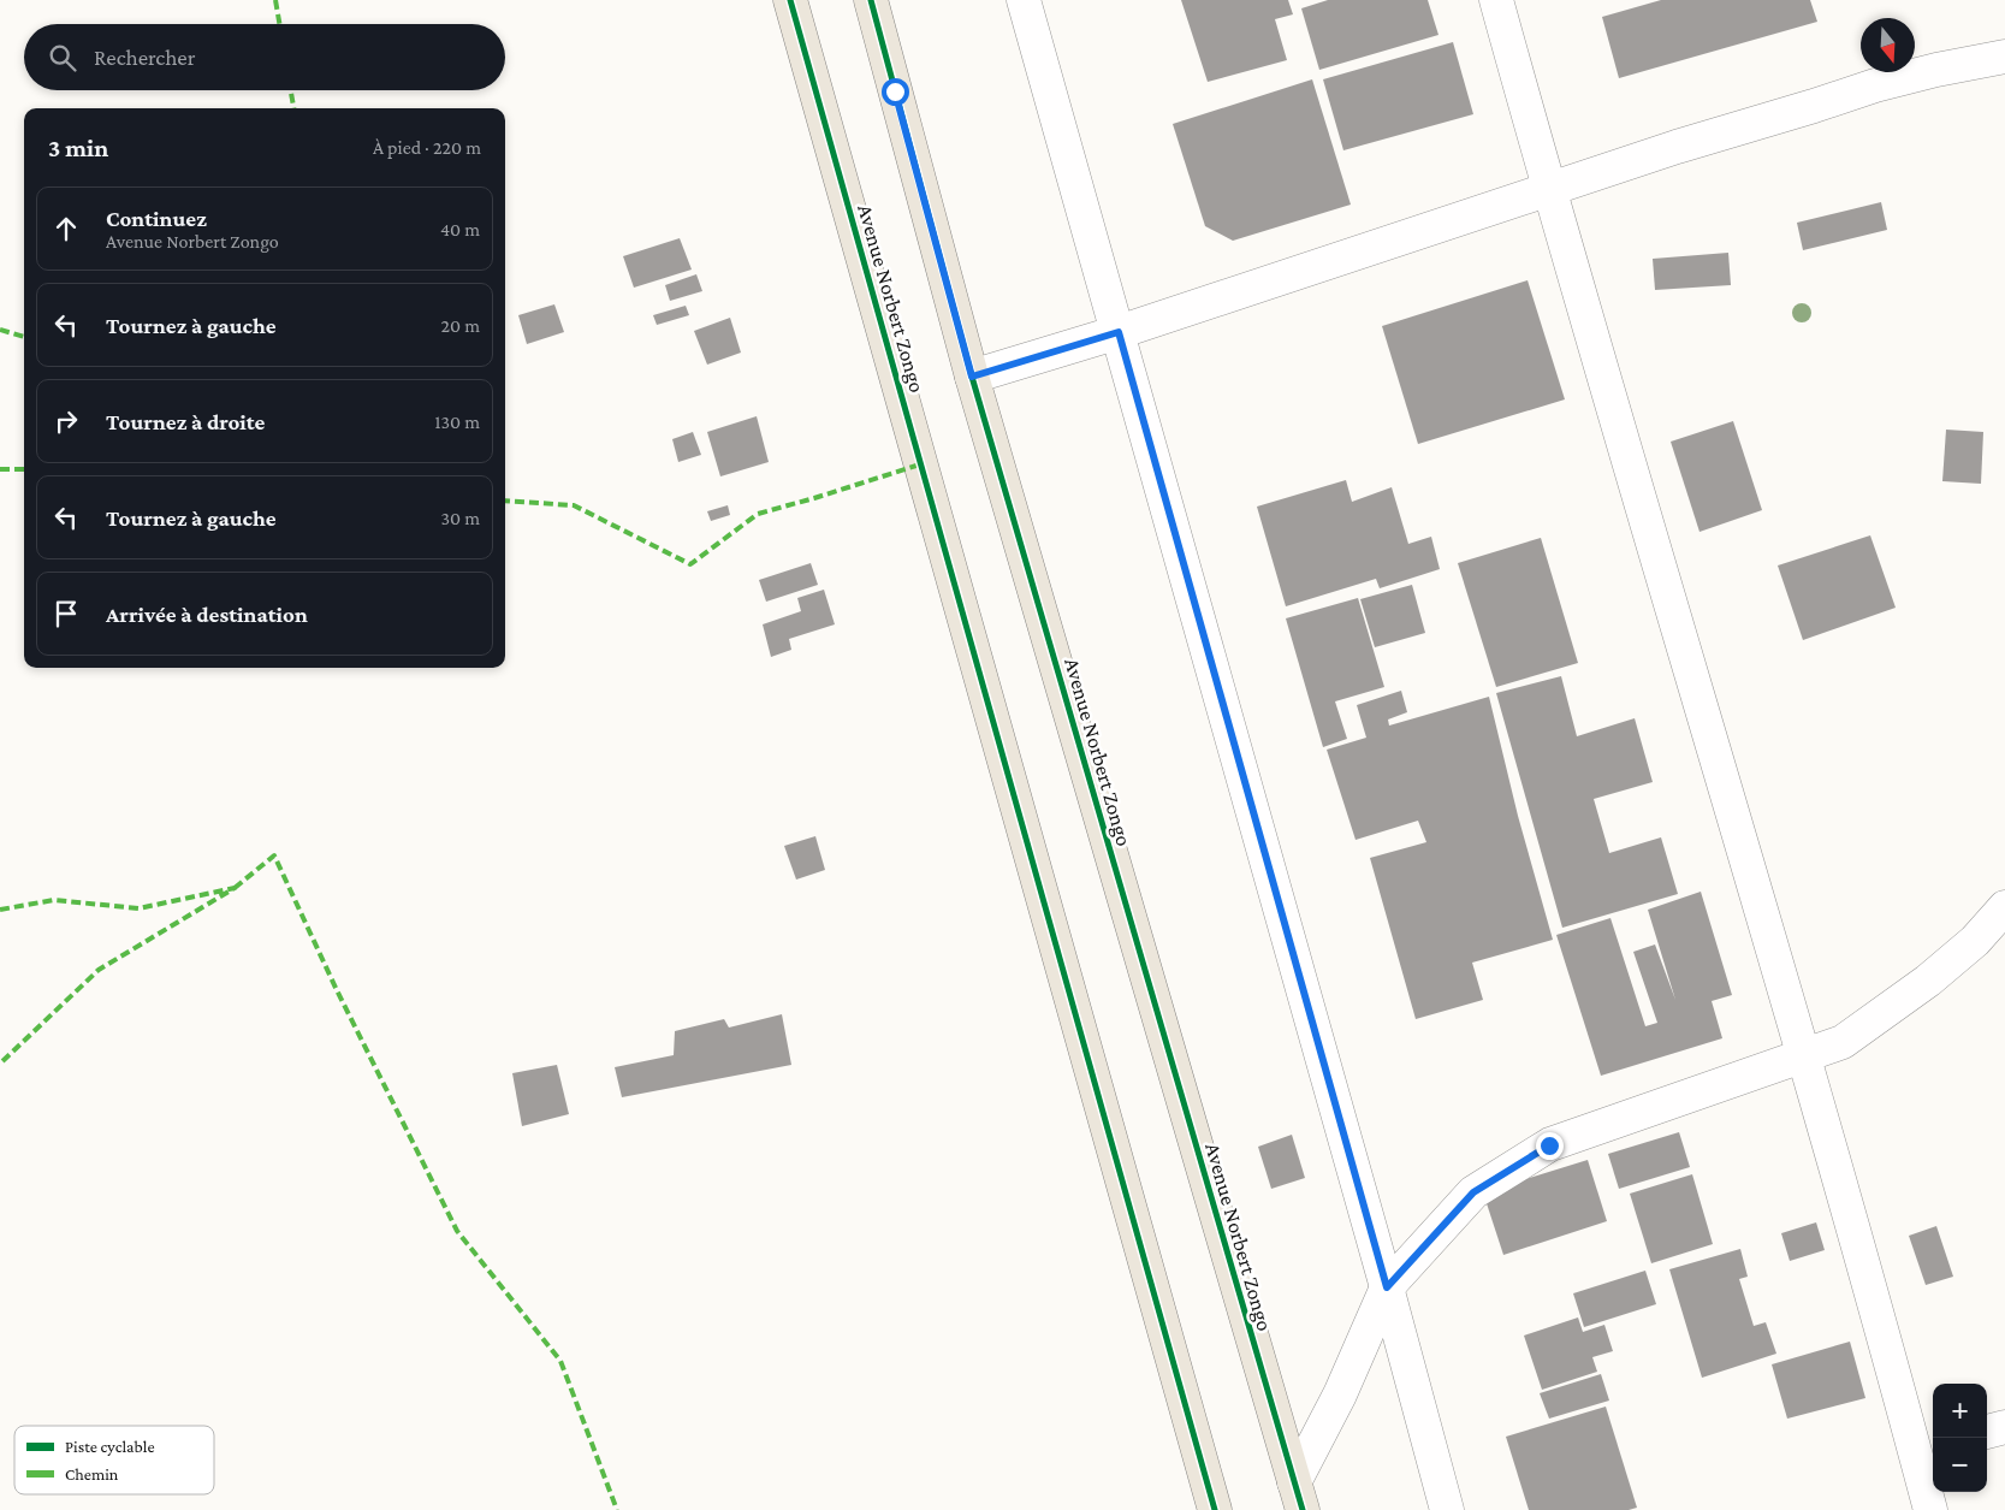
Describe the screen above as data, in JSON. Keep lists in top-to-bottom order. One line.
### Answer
{"streets":{"main road":["Avenue Norbert Zongo"]},"legend":["Piste cyclable","Chemin"],"north":"bottom","page":{"search":"Rechercher","heading":["3 min","À pied · 220 m"],"list":[["Continuez","Avenue Norbert Zongo","40 m"],["Tournez à gauche","20 m"],["Tournez à droite","130 m"],["Tournez à gauche","30 m"],"Arrivée à destination"],"map_buttons":["+","−"]}}
